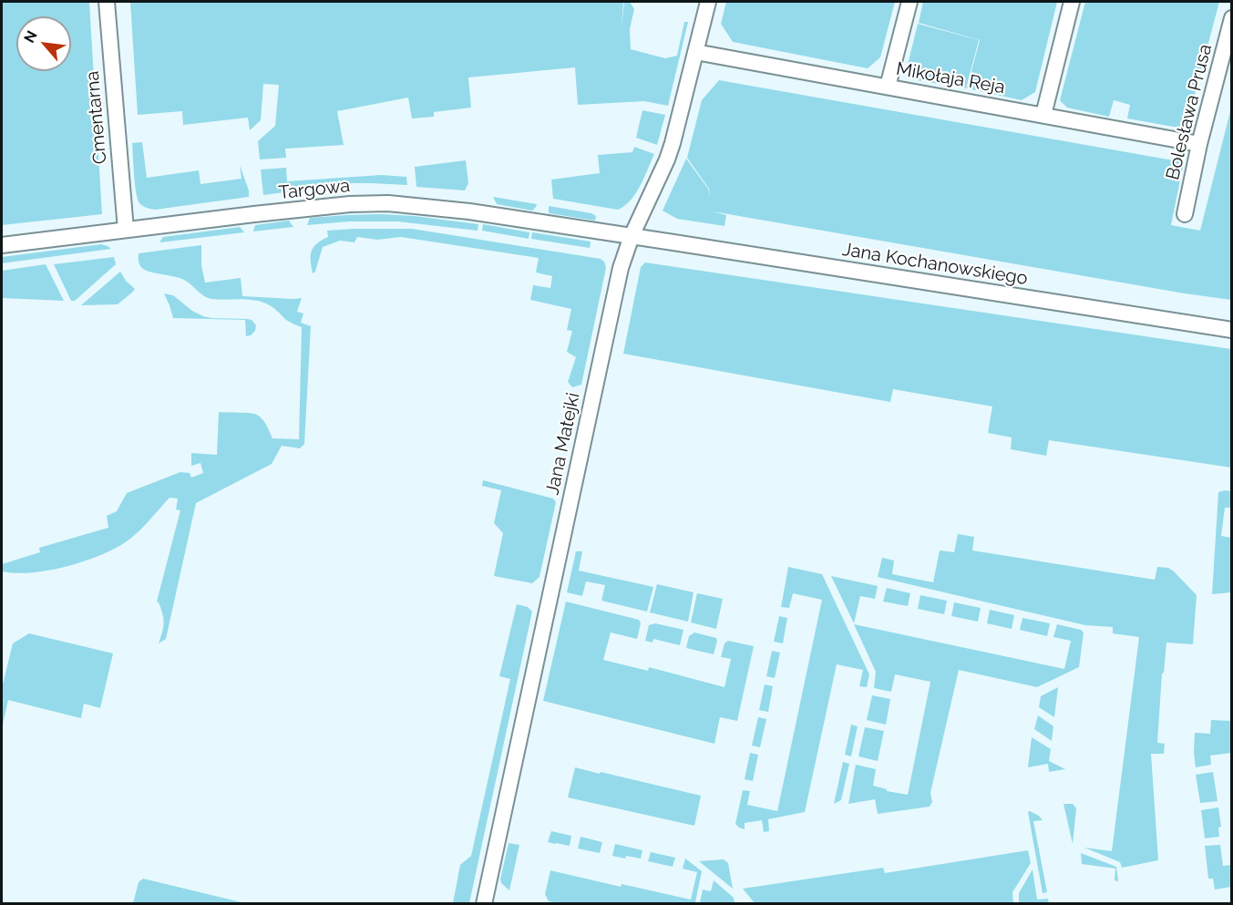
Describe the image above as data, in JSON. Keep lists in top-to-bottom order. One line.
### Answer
{"streets":{"street":["Mikołaja Reja","Bolesława Prusa","Cmentarna","Targowa","Jana Kochanowskiego","Jana Matejki"]},"crossings":[["Mikołaja Reja","Bolesława Prusa"],["Mikołaja Reja","Jana Matejki"],["Cmentarna","Targowa"],["Targowa","Jana Kochanowskiego"],["Targowa","Jana Matejki"],["Jana Kochanowskiego","Jana Matejki"]],"north":"top left"}
